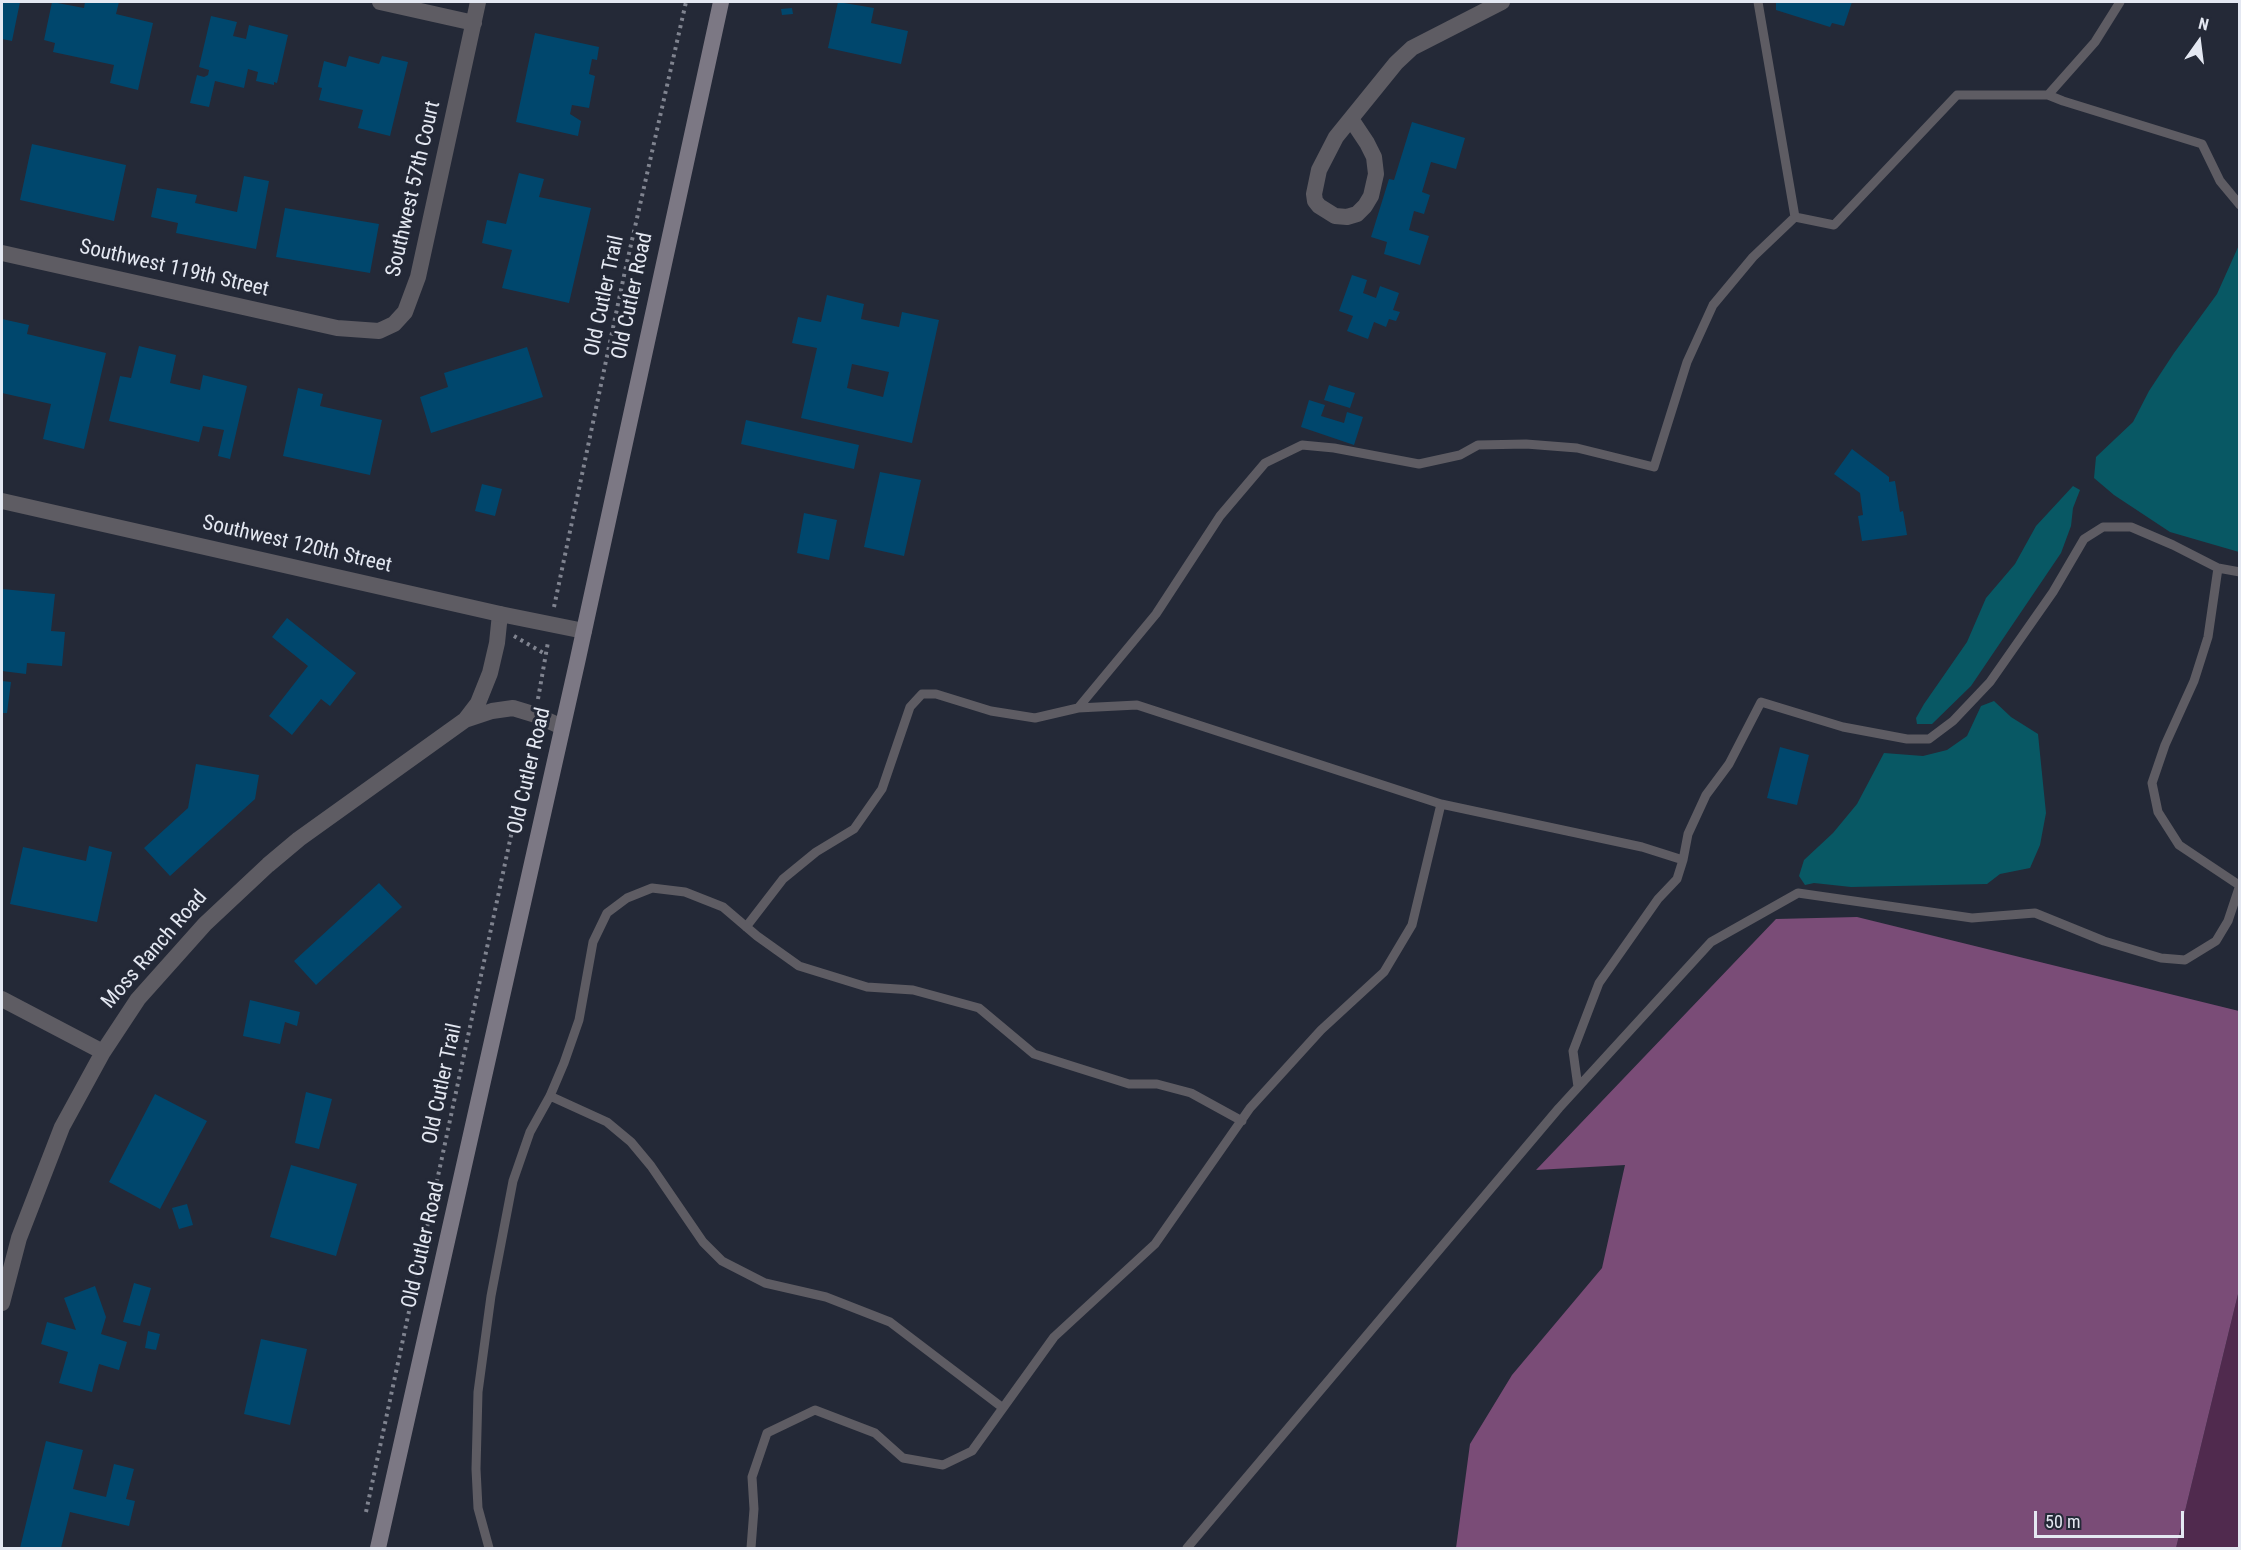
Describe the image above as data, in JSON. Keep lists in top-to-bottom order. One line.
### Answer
{"streets":{"main road":["Old Cutler Road"],"street":["Southwest 57th Court","Southwest 119th Street","Southwest 120th Street","Moss Ranch Road"],"path":["Old Cutler Trail"]},"crossings":[["Southwest 57th Court","Southwest 119th Street"],["Old Cutler Road","Southwest 120th Street"],["Old Cutler Road","Moss Ranch Road"],["Southwest 120th Street","Moss Ranch Road"]],"scale_bar":"50 m","north":"top"}
